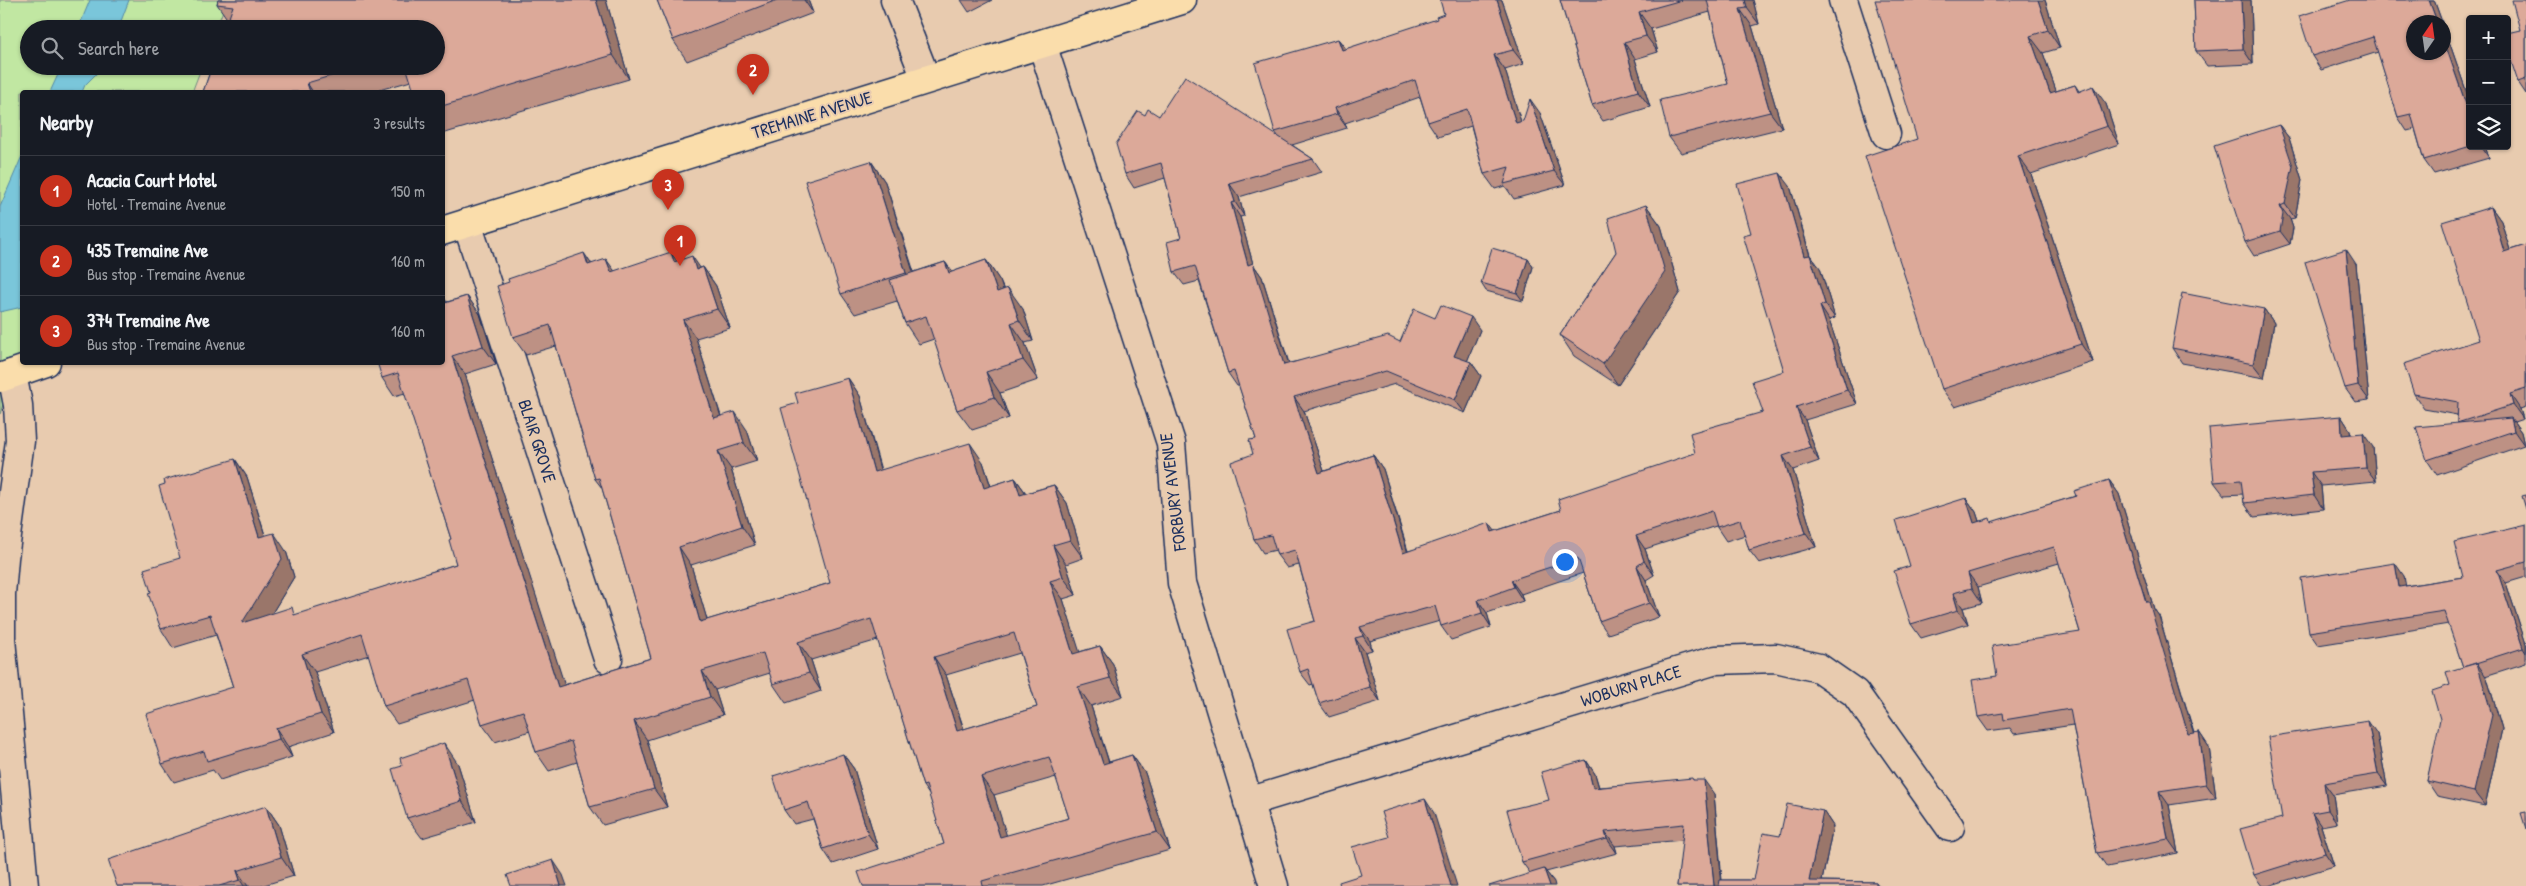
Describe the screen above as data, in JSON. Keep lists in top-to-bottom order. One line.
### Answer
{"streets":{"main road":["TREMAINE AVENUE"],"street":["BLAIR GROVE","FORBURY AVENUE","WOBURN PLACE"]},"crossings":[["TREMAINE AVENUE","BLAIR GROVE"],["TREMAINE AVENUE","FORBURY AVENUE"],["FORBURY AVENUE","WOBURN PLACE"]],"north":"top","page":{"map_buttons":["+","−"],"search":"Search here","pins":["2","3","1"],"heading":["Nearby","3 results"],"list":[{"mark":"1","name":"Acacia Court Motel","note":"Hotel · Tremaine Avenue","value":"150 m"},{"mark":"2","name":"435 Tremaine Ave","note":"Bus stop · Tremaine Avenue","value":"160 m"},{"mark":"3","name":"374 Tremaine Ave","note":"Bus stop · Tremaine Avenue","value":"160 m"}]}}
